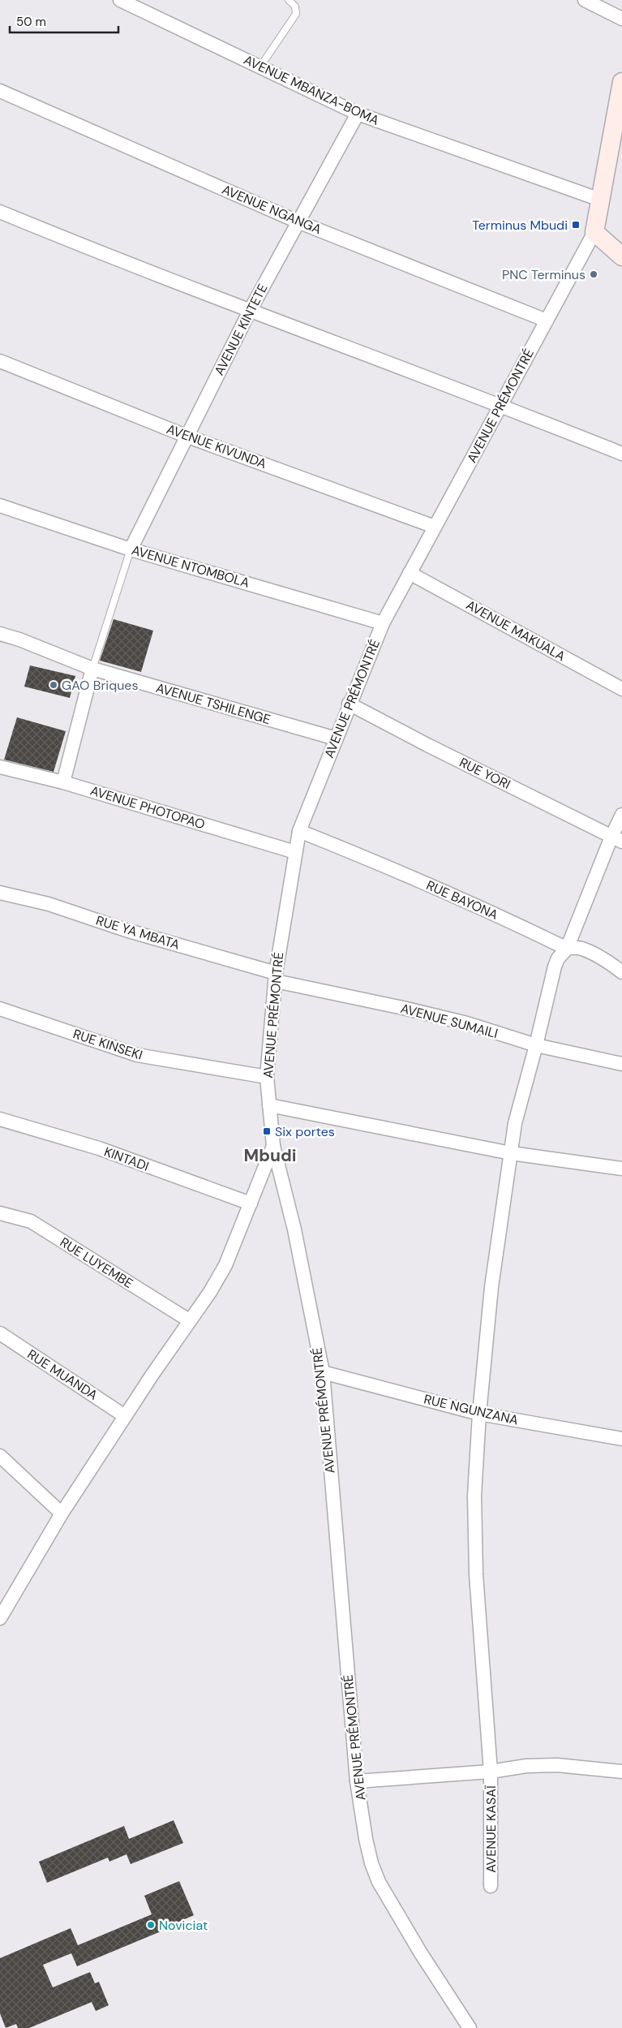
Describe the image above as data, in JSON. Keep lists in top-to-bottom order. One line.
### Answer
{"streets":{"street":["AVENUE MBANZA-BOMA","AVENUE NGANGA","AVENUE KINTETE","AVENUE PRÉMONTRÉ","AVENUE KIVUNDA","AVENUE NTOMBOLA","AVENUE MAKUALA","AVENUE TSHILENGE","RUE YORI","AVENUE PHOTOPAO","RUE BAYONA","RUE YA MBATA","AVENUE SUMAILI","RUE KINSEKI","KINTADI","RUE LUYEMBE","RUE MUANDA","RUE NGUNZANA","AVENUE KASAÏ"]},"crossings":[["AVENUE MBANZA-BOMA","AVENUE KINTETE"],["AVENUE NGANGA","AVENUE KINTETE"],["AVENUE NGANGA","AVENUE PRÉMONTRÉ"],["AVENUE KINTETE","AVENUE KIVUNDA"],["AVENUE KINTETE","AVENUE NTOMBOLA"],["AVENUE PRÉMONTRÉ","AVENUE KIVUNDA"],["AVENUE PRÉMONTRÉ","AVENUE NTOMBOLA"],["AVENUE PRÉMONTRÉ","AVENUE MAKUALA"],["AVENUE PRÉMONTRÉ","AVENUE TSHILENGE"],["AVENUE PRÉMONTRÉ","RUE YORI"],["AVENUE PRÉMONTRÉ","AVENUE PHOTOPAO"],["AVENUE PRÉMONTRÉ","RUE BAYONA"],["AVENUE PRÉMONTRÉ","RUE YA MBATA"],["AVENUE PRÉMONTRÉ","AVENUE SUMAILI"],["AVENUE PRÉMONTRÉ","RUE KINSEKI"],["AVENUE PRÉMONTRÉ","RUE NGUNZANA"],["RUE YORI","AVENUE KASAÏ"],["RUE BAYONA","AVENUE KASAÏ"],["RUE YA MBATA","AVENUE SUMAILI"],["AVENUE SUMAILI","AVENUE KASAÏ"],["RUE NGUNZANA","AVENUE KASAÏ"]],"districts":["Mbudi"],"places":{"transit":["Terminus Mbudi","Six portes"],"other":["PNC Terminus","GAO Briques","Noviciat"]},"scale_bar":"50 m"}
